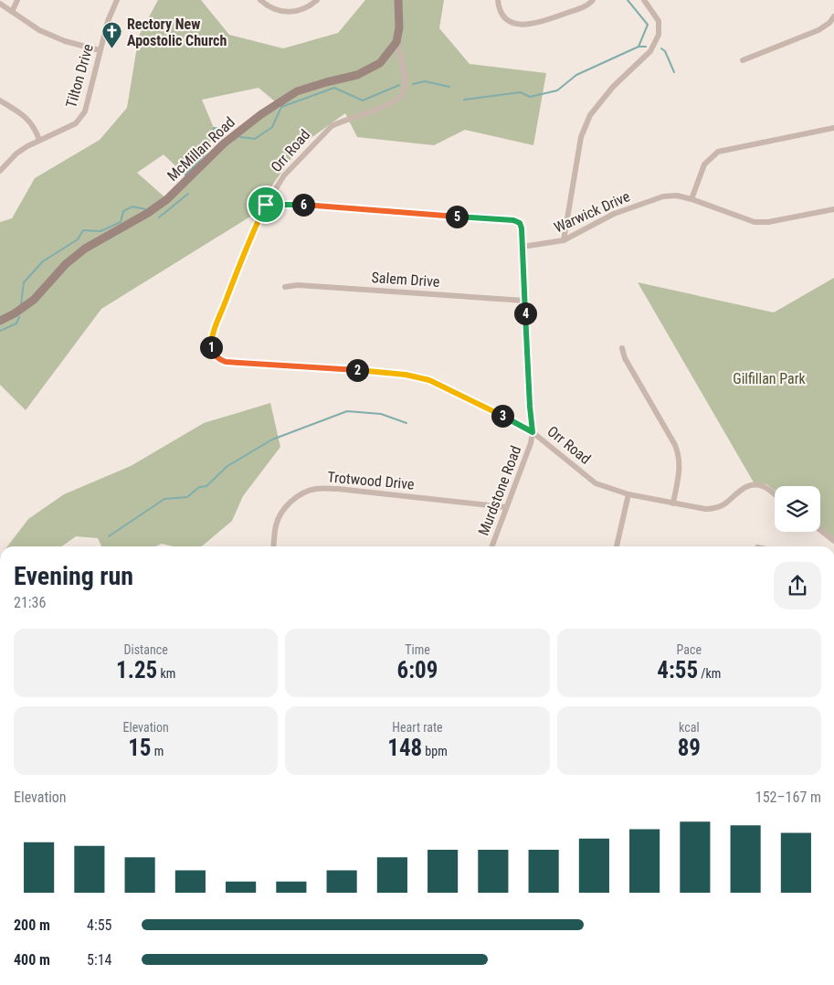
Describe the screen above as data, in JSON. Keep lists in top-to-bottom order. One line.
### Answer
{"streets":{"street":["Tilton Drive","McMillan Road","Orr Road","Warwick Drive","Salem Drive","Trotwood Drive","Murdstone Road"]},"crossings":[["McMillan Road","Orr Road"],["Orr Road","Murdstone Road"],["Warwick Drive","Murdstone Road"],["Salem Drive","Murdstone Road"],["Trotwood Drive","Murdstone Road"]],"parks":["Gilfillan Park"],"places":{"church":["Rectory New Apostolic Church"]},"page":{"pins":["6","5","4","1","2","3"],"heading":["Evening run","21:36"],"stats":[["Distance","1.25 km"],["Time","6:09"],["Pace","4:55 /km"],["Elevation","15 m"],["Heart rate","148 bpm"],["kcal","89"]],"chart":["Elevation","152–167 m"],"list":[{"name":"200 m","note":"4:55"},{"name":"400 m","note":"5:14"}]}}
